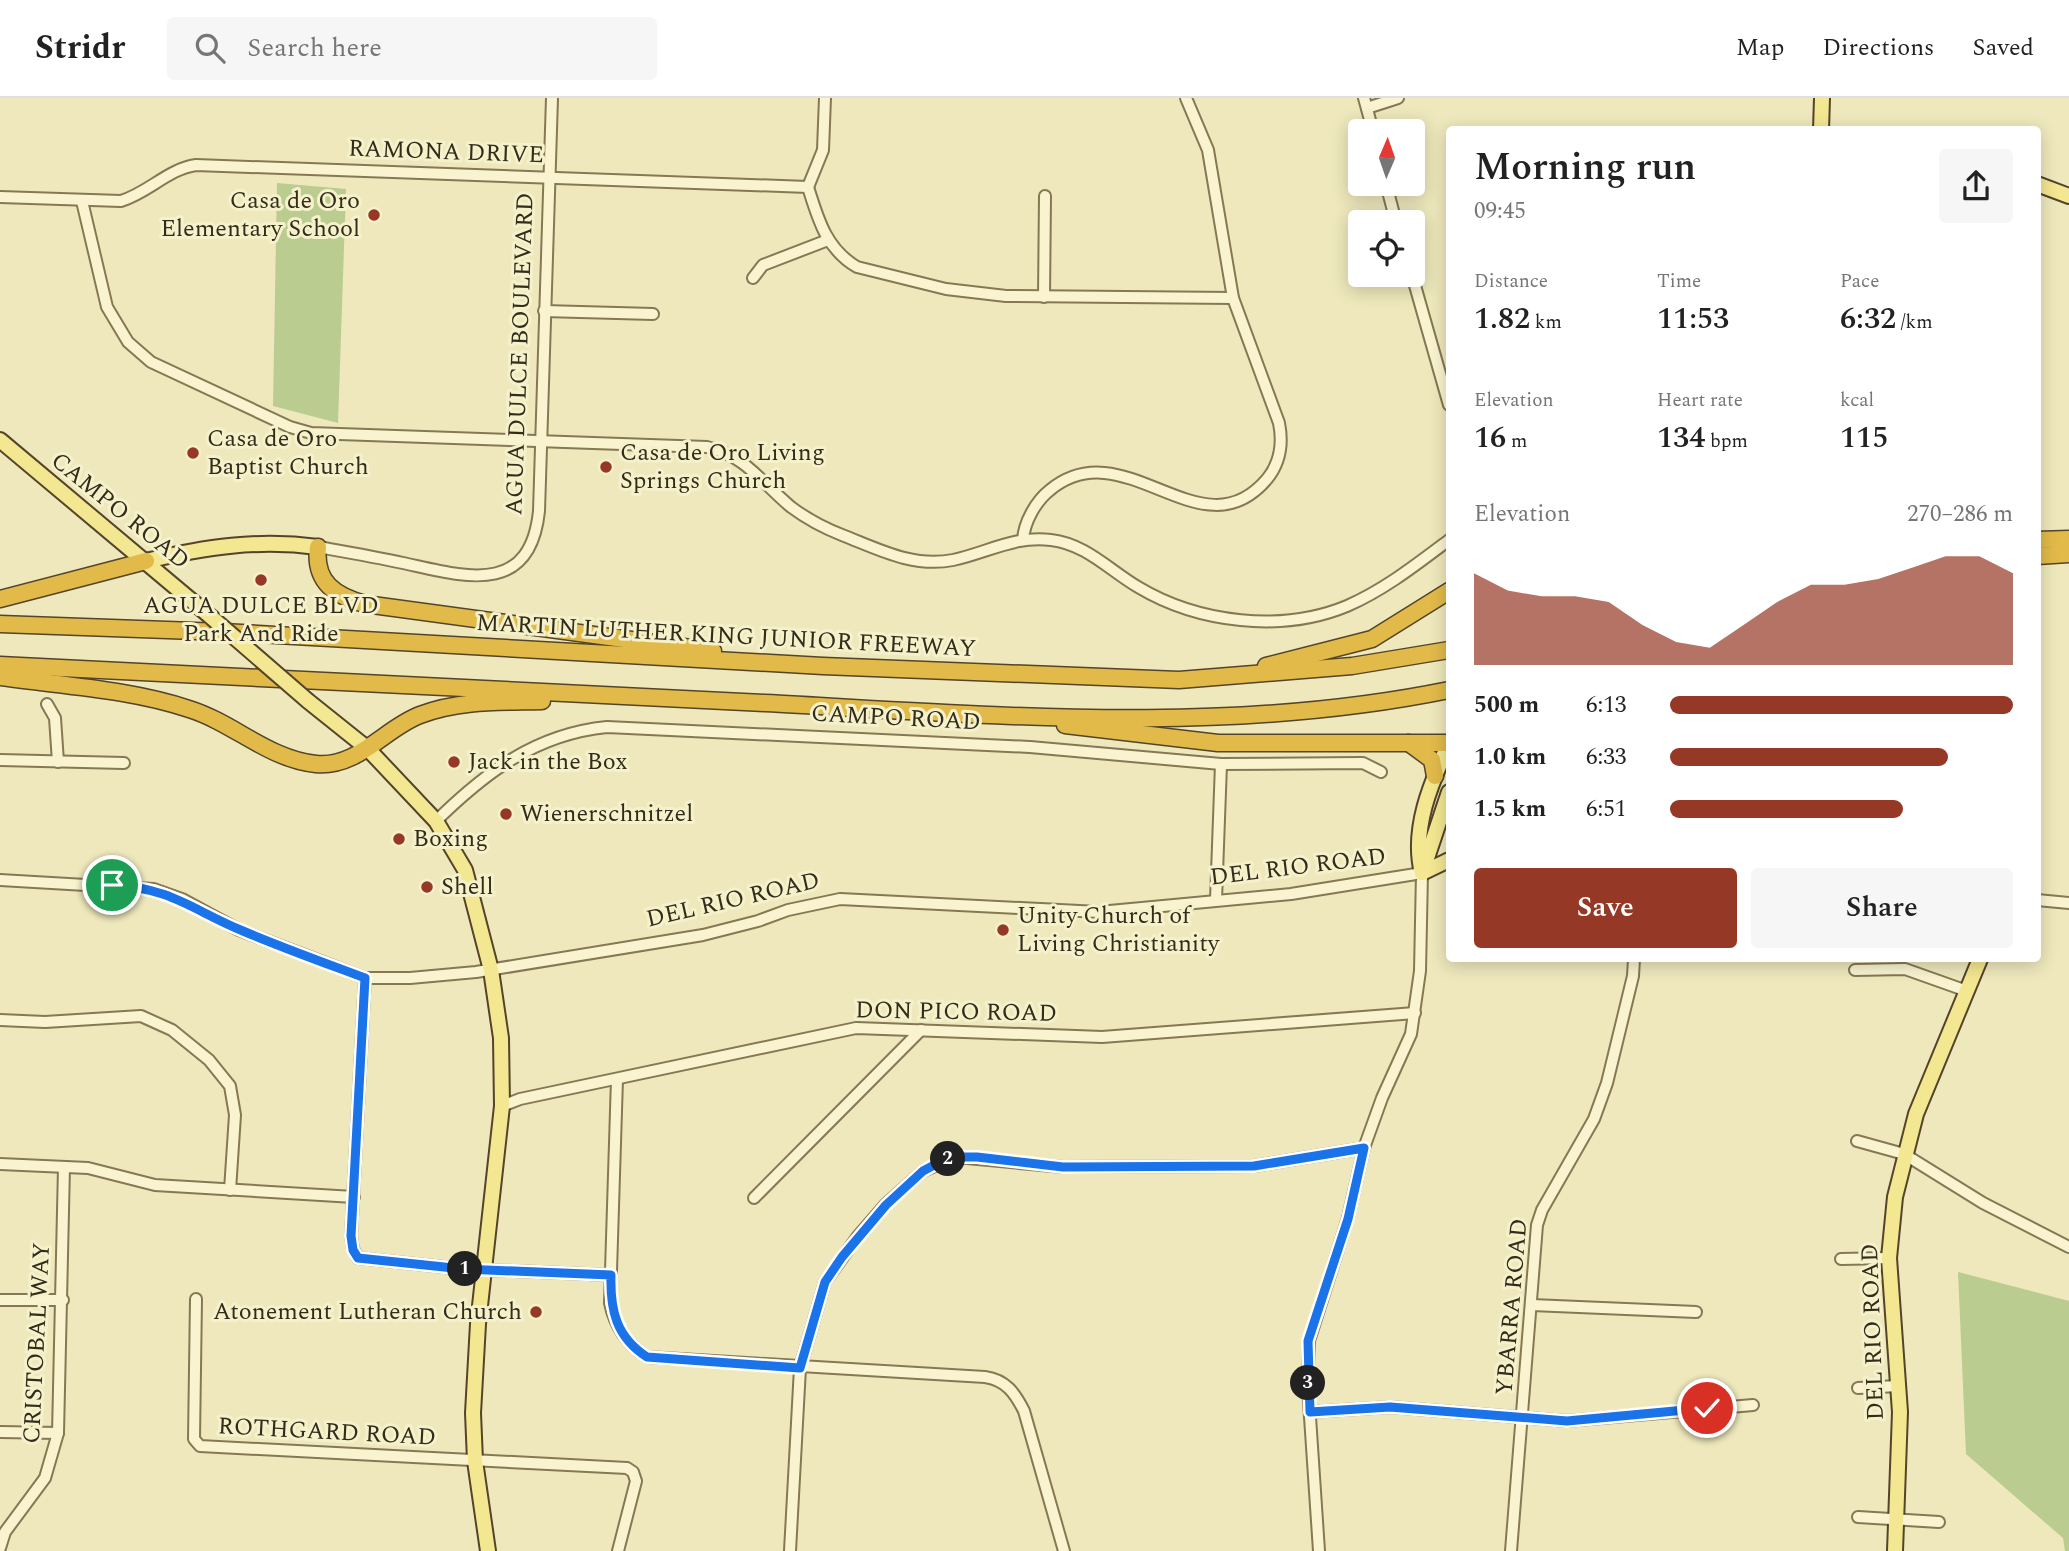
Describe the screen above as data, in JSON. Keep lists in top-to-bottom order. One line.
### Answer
{"streets":{"highway":["MARTIN LUTHER KING JUNIOR FREEWAY"],"main road":["AGUA DULCE BOULEVARD","CAMPO ROAD","DEL RIO ROAD"],"street":["RAMONA DRIVE","DON PICO ROAD","YBARRA ROAD","CRISTOBAL WAY","ROTHGARD ROAD"]},"crossings":[["RAMONA DRIVE","AGUA DULCE BOULEVARD"],["AGUA DULCE BOULEVARD","CAMPO ROAD"],["CAMPO ROAD","DEL RIO ROAD"],["CAMPO ROAD","DON PICO ROAD"],["CAMPO ROAD","ROTHGARD ROAD"]],"places":["Casa de Oro Elementary School","Casa de Oro Baptist Church","Casa de Oro Living Springs Church","AGUA DULCE BLVD Park And Ride","Jack in the Box","Wienerschnitzel","Boxing","Shell","Unity Church of Living Christianity","Atonement Lutheran Church"],"north":"top","page":{"header":"Stridr","search":"Search here","nav":["Map","Directions","Saved"],"heading":["Morning run","09:45"],"stats":[["Distance","1.82 km"],["Time","11:53"],["Pace","6:32 /km"],["Elevation","16 m"],["Heart rate","134 bpm"],["kcal","115"]],"chart":["Elevation","270–286 m"],"list":[{"name":"500 m","note":"6:13"},{"name":"1.0 km","note":"6:33"},{"name":"1.5 km","note":"6:51"}],"buttons":["Save","Share"],"pins":["2","1","3"]}}
